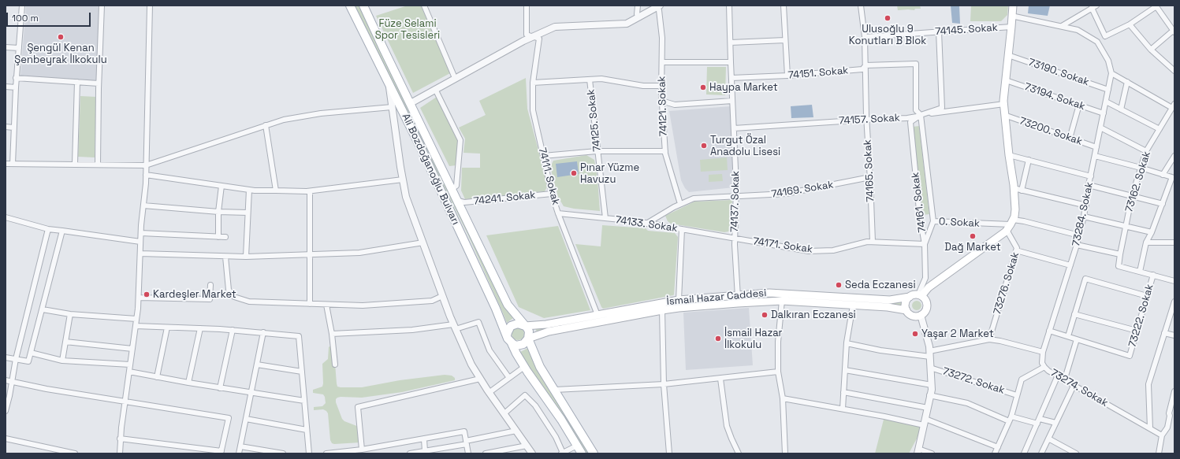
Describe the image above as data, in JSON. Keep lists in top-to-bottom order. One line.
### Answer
{"streets":{"main road":["Ali Bozdoğanoğlu Bulvarı","İsmail Hazar Caddesi"],"street":["74145. Sokak","73190. Sokak","74151. Sokak","73194. Sokak","74121. Sokak","74157. Sokak","74125. Sokak","73200. Sokak","74165. Sokak","74111. Sokak","73162. Sokak","74169. Sokak","74241. Sokak","74137. Sokak","74161. Sokak","73284. Sokak","0. Sokak","74133. Sokak","74171. Sokak","73276. Sokak","73222. Sokak","73272. Sokak","73274. Sokak"]},"crossings":[["74145. Sokak","74165. Sokak"],["73190. Sokak","73284. Sokak"],["74151. Sokak","74157. Sokak"],["74151. Sokak","74165. Sokak"],["74151. Sokak","74137. Sokak"],["74151. Sokak","74161. Sokak"],["73194. Sokak","73284. Sokak"],["74121. Sokak","74169. Sokak"],["74157. Sokak","74165. Sokak"],["74157. Sokak","74137. Sokak"],["74157. Sokak","74161. Sokak"],["74125. Sokak","74133. Sokak"],["73200. Sokak","73284. Sokak"],["Ali Bozdoğanoğlu Bulvarı","74241. Sokak"],["Ali Bozdoğanoğlu Bulvarı","İsmail Hazar Caddesi"],["74165. Sokak","74169. Sokak"],["74165. Sokak","74171. Sokak"],["74111. Sokak","74241. Sokak"],["74111. Sokak","74133. Sokak"],["74111. Sokak","İsmail Hazar Caddesi"],["74169. Sokak","74137. Sokak"],["74169. Sokak","74133. Sokak"],["74137. Sokak","74133. Sokak"],["74137. Sokak","74171. Sokak"],["74137. Sokak","İsmail Hazar Caddesi"],["74161. Sokak","0. Sokak"],["74161. Sokak","74171. Sokak"],["74161. Sokak","İsmail Hazar Caddesi"],["73284. Sokak","0. Sokak"],["73284. Sokak","73274. Sokak"],["0. Sokak","74171. Sokak"],["0. Sokak","73276. Sokak"],["74133. Sokak","74171. Sokak"]],"parks":["Füze Selami Spor Tesisleri"],"places":["Ulusoğlu 9 Konutları B Blok","Şengül Kenan Şenbeyrak İlkokulu","Haypa Market","Turgut Özal Anadolu Lisesi","Pınar Yüzme Havuzu","Dağ Market","Seda Eczanesi","Kardeşler Market","Dalkıran Eczanesi","Yaşar 2 Market","İsmail Hazar İlkokulu"],"scale_bar":"100 m"}
